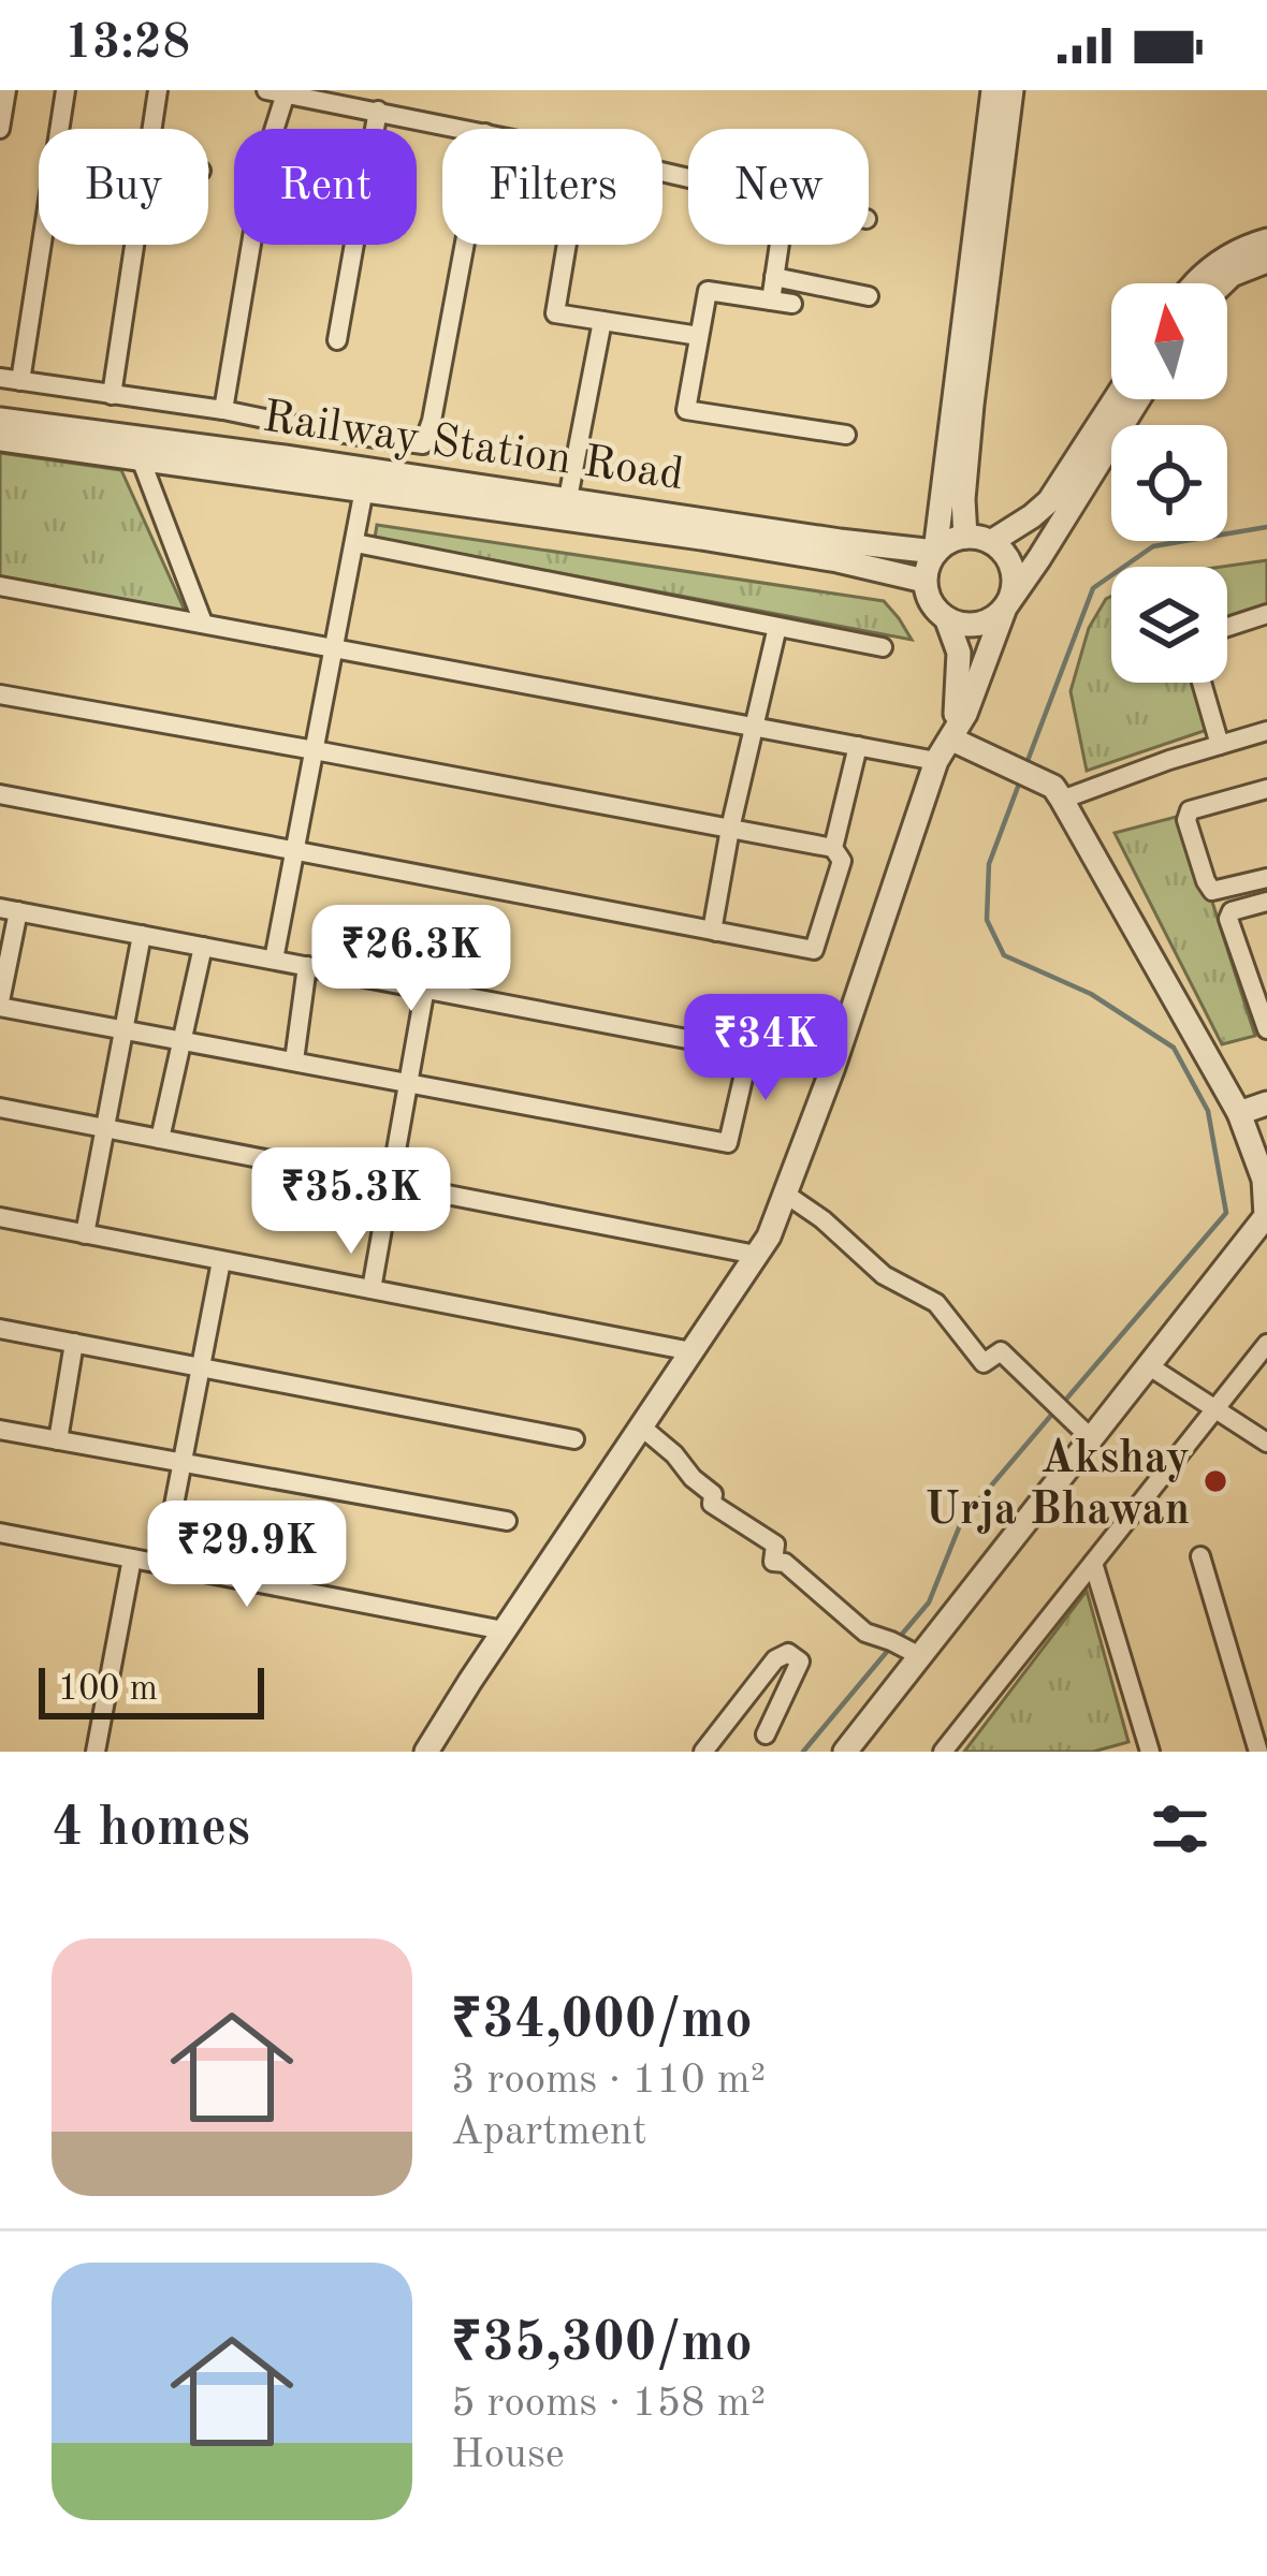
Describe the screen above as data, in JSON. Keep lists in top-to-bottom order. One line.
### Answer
{"streets":{"street":["Railway Station Road"]},"places":["Akshay Urja Bhawan"],"scale_bar":"100 m","north":"top","page":{"status":"13:28","chip":["Buy","Rent","Filters","New"],"price":["₹26.3K","₹34K","₹35.3K","₹29.9K"],"scale":"100 m","heading":"4 homes","list":[{"name":"₹34,000/mo","note":"3 rooms · 110 m² · Apartment"},{"name":"₹35,300/mo","note":"5 rooms · 158 m² · House"}]}}
